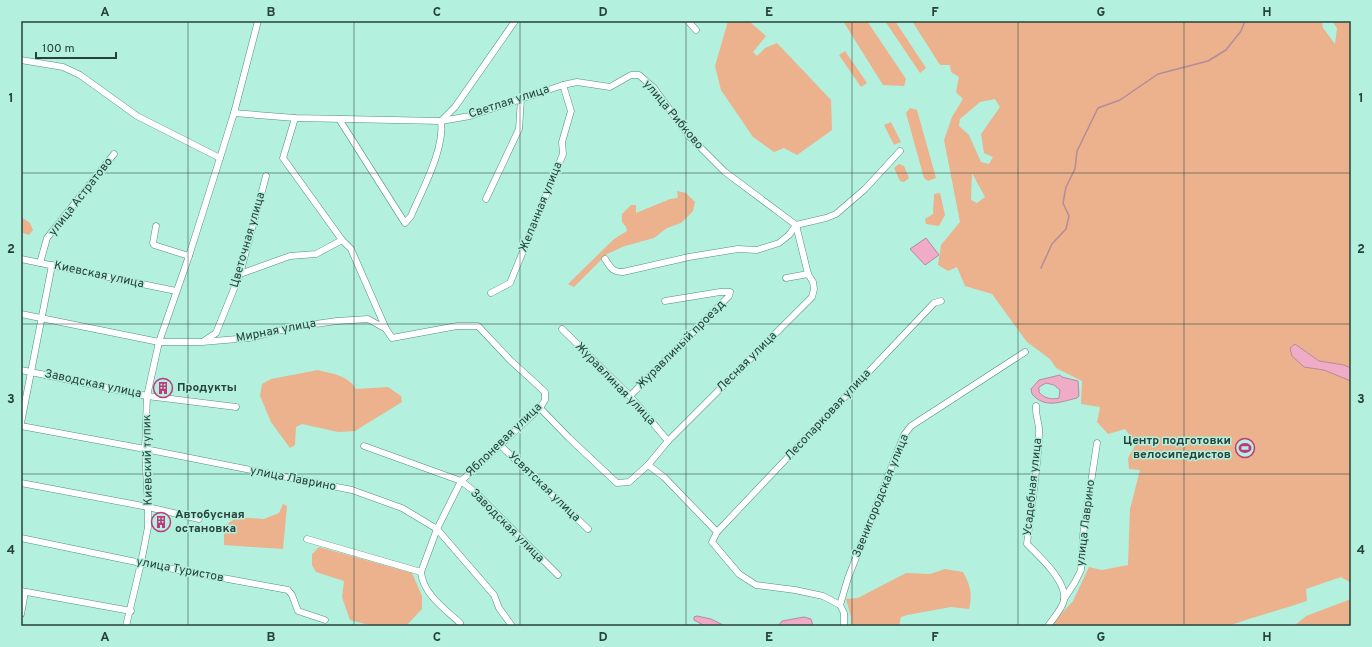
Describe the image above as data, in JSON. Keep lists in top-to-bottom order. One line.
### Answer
{"streets":{"street":["Светлая улица","улица Рибково","улица Астратово","Желанная улица","Цветочная улица","Киевская улица","Мирная улица","Журавлиный проезд","Лесная улица","Заводская улица","Журавлиная улица","Лесопарковая улица","Яблоневая улица","Киевский тупик","улица Лаврино","Усвятская улица","Усадебная улица","Звенигородская улица","улица Туристов"]},"crossings":[["Светлая улица","улица Рибково"],["Светлая улица","Желанная улица"],["Светлая улица","Киевский тупик"],["улица Рибково","Лесная улица"],["улица Астратово","Киевская улица"],["Цветочная улица","Мирная улица"],["Киевская улица","Киевский тупик"],["Мирная улица","Яблоневая улица"],["Мирная улица","Киевский тупик"],["Журавлиный проезд","Журавлиная улица"],["Лесная улица","Журавлиная улица"],["Лесная улица","Яблоневая улица"],["Заводская улица","Яблоневая улица"],["Заводская улица","Киевский тупик"],["Яблоневая улица","улица Лаврино"],["Яблоневая улица","Усвятская улица"],["Киевский тупик","улица Лаврино"],["Киевский тупик","улица Туристов"],["улица Лаврино","Усадебная улица"]],"places":{"building":["Продукты","Автобусная остановка"],"sports":["Центр подготовки велосипедистов"]},"scale_bar":"100 m","grid":{"columns":["A","B","C","D","E","F","G","H"],"rows":["1","2","3","4"]}}
